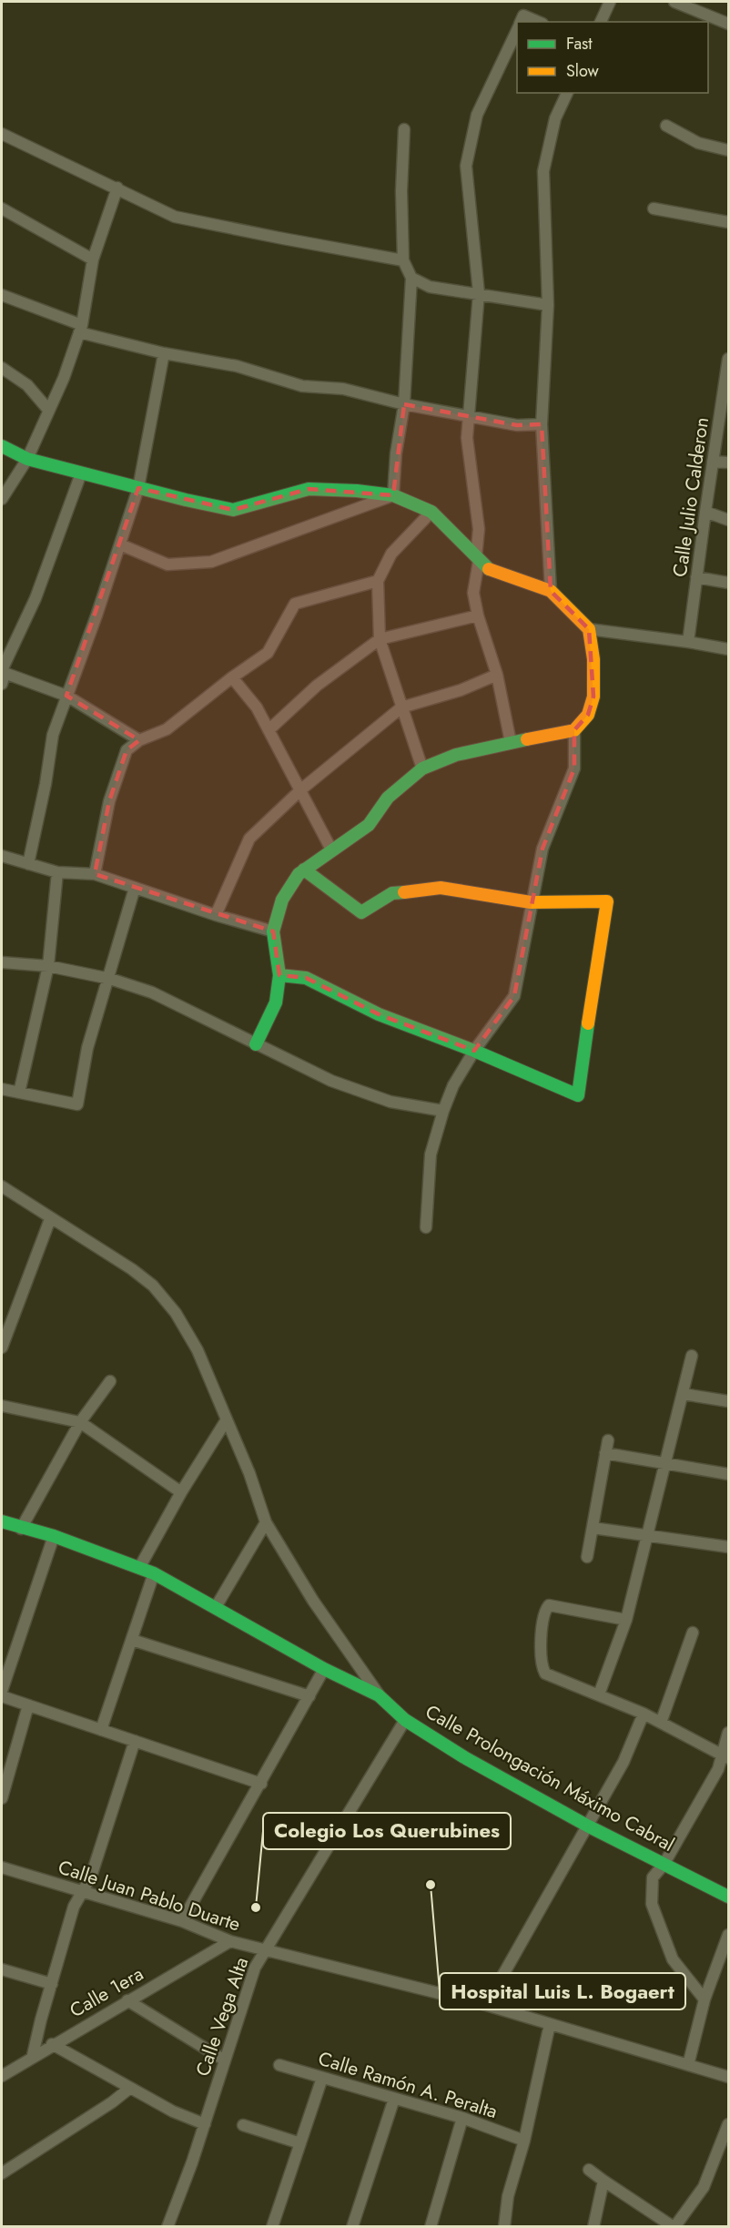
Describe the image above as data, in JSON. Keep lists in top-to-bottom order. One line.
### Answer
{"streets":{"street":["Calle Julio Calderon","Calle Prolongación Máximo Cabral","Calle Juan Pablo Duarte","Calle 1era","Calle Vega Alta","Calle Ramón A. Peralta"]},"crossings":[["Calle Prolongación Máximo Cabral","Calle Vega Alta"],["Calle Juan Pablo Duarte","Calle 1era"],["Calle Juan Pablo Duarte","Calle Vega Alta"]],"places":["Hospital Luis L. Bogaert","Colegio Los Querubines"],"legend":["Fast","Slow"]}
